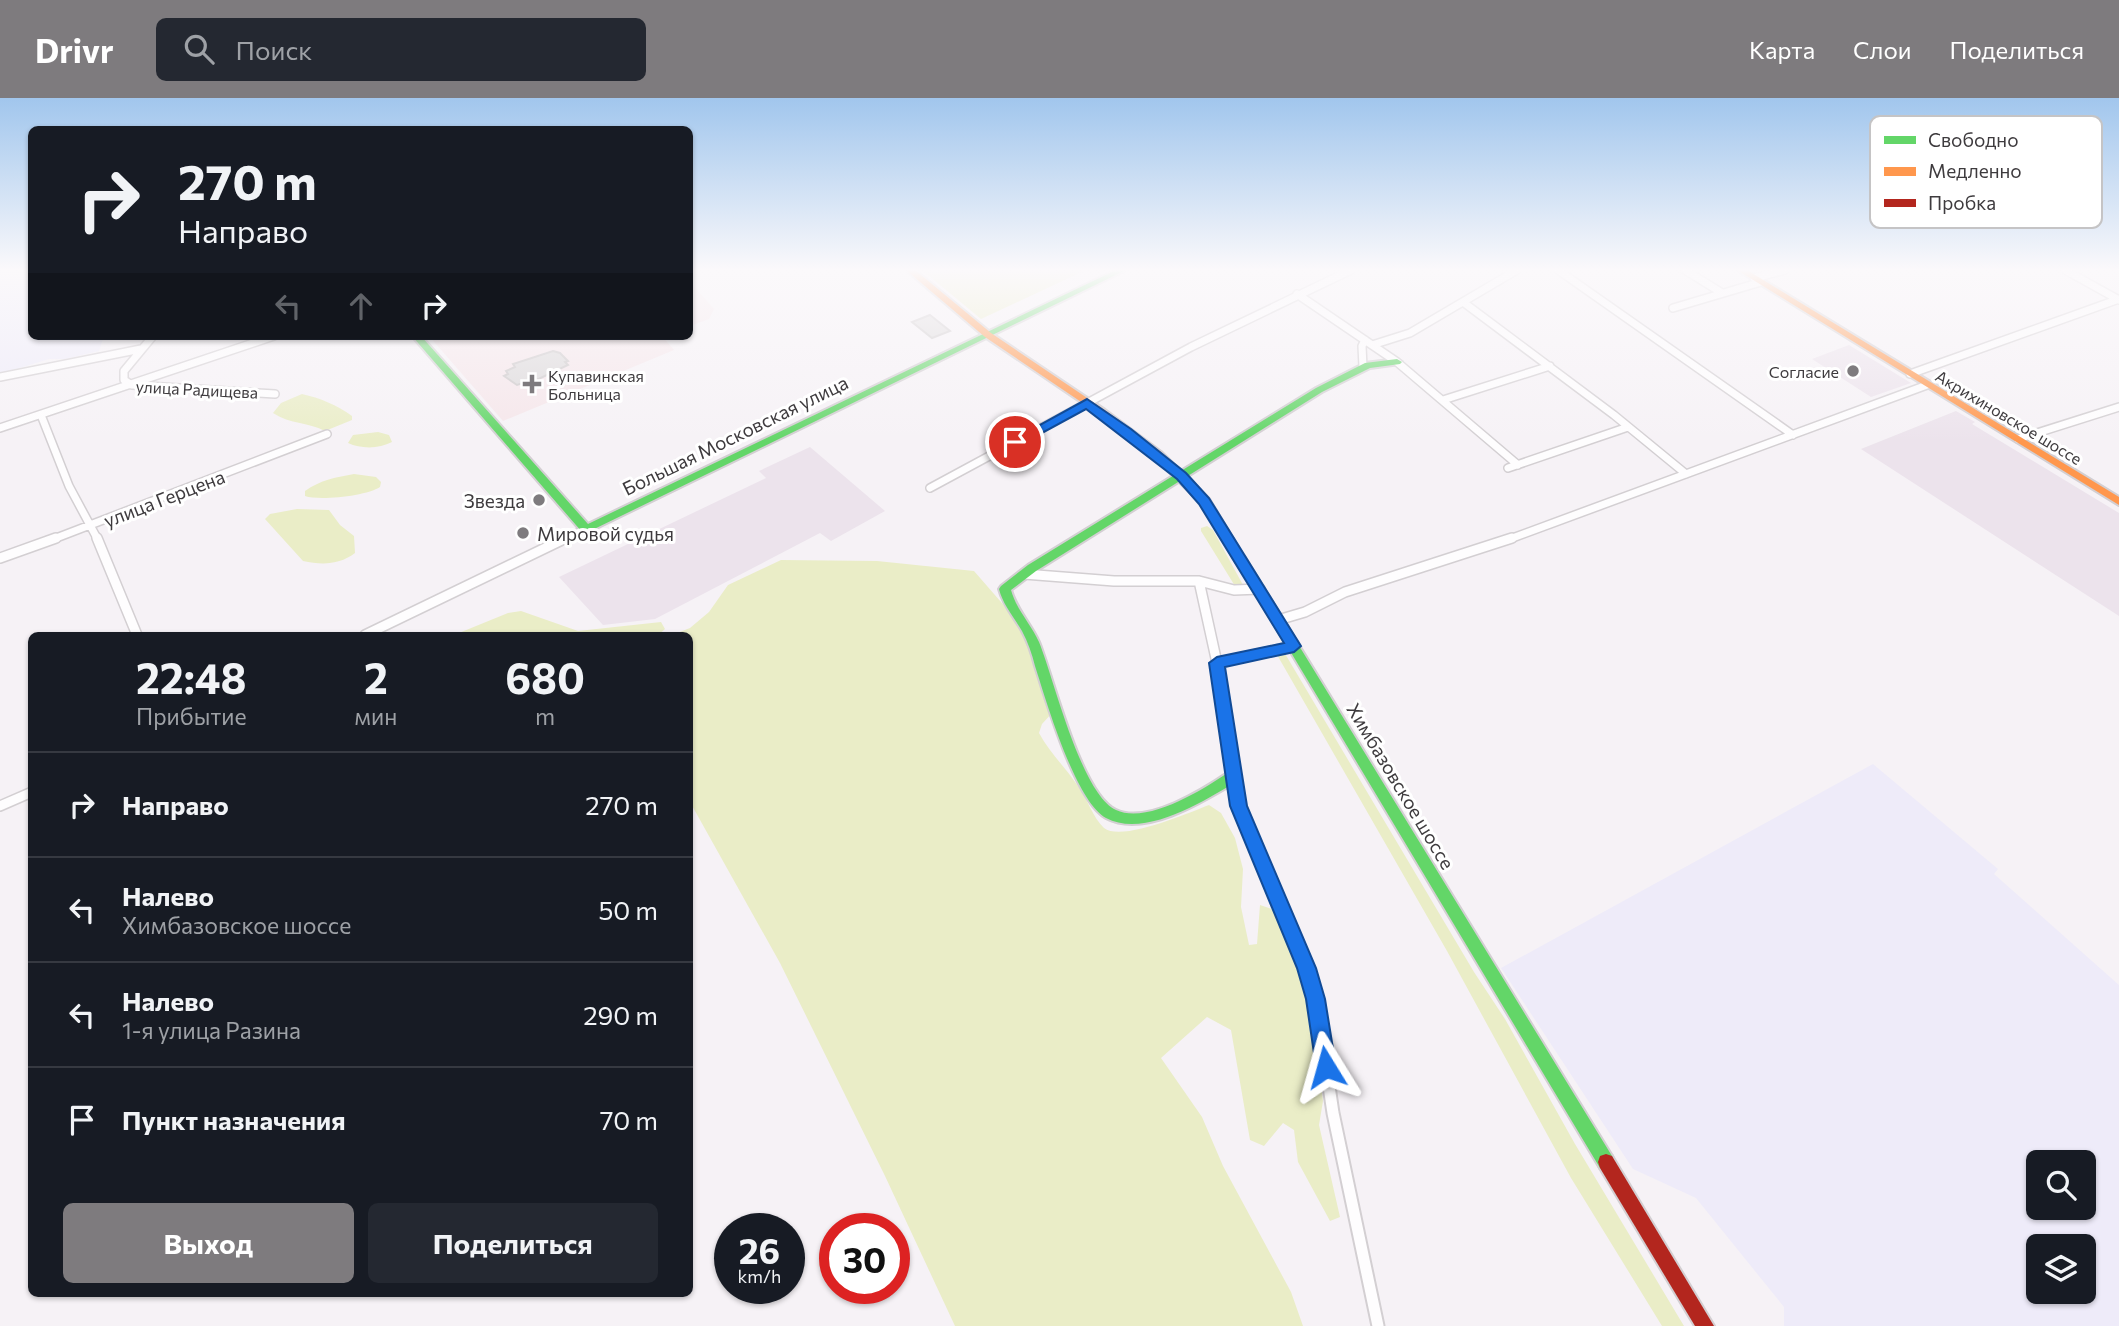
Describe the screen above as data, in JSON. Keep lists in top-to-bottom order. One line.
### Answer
{"streets":{"street":["улица Радищева","Акрихиновское шоссе","Большая Московская улица","улица Герцена","Химбазовское шоссе"]},"crossings":[["Большая Московская улица","Химбазовское шоссе"]],"places":{"other":["Согласие","Звезда","Мировой судья"],"health":["Купавинская Больница"]},"legend":["Свободно","Медленно","Пробка"],"page":{"header":"Drivr","search":"Поиск","nav":["Карта","Слои","Поделиться"],"turn":["270 m","Направо"],"eta":["22:48","Прибытие","2","мин","680","m"],"list":[{"name":"Направо","value":"270 m"},{"name":"Налево","note":"Химбазовское шоссе","value":"50 m"},{"name":"Налево","note":"1-я улица Разина","value":"290 m"},{"name":"Пункт назначения","value":"70 m"}],"buttons":["Выход","Поделиться"],"speed":"26 km/h","limit":"30"}}
